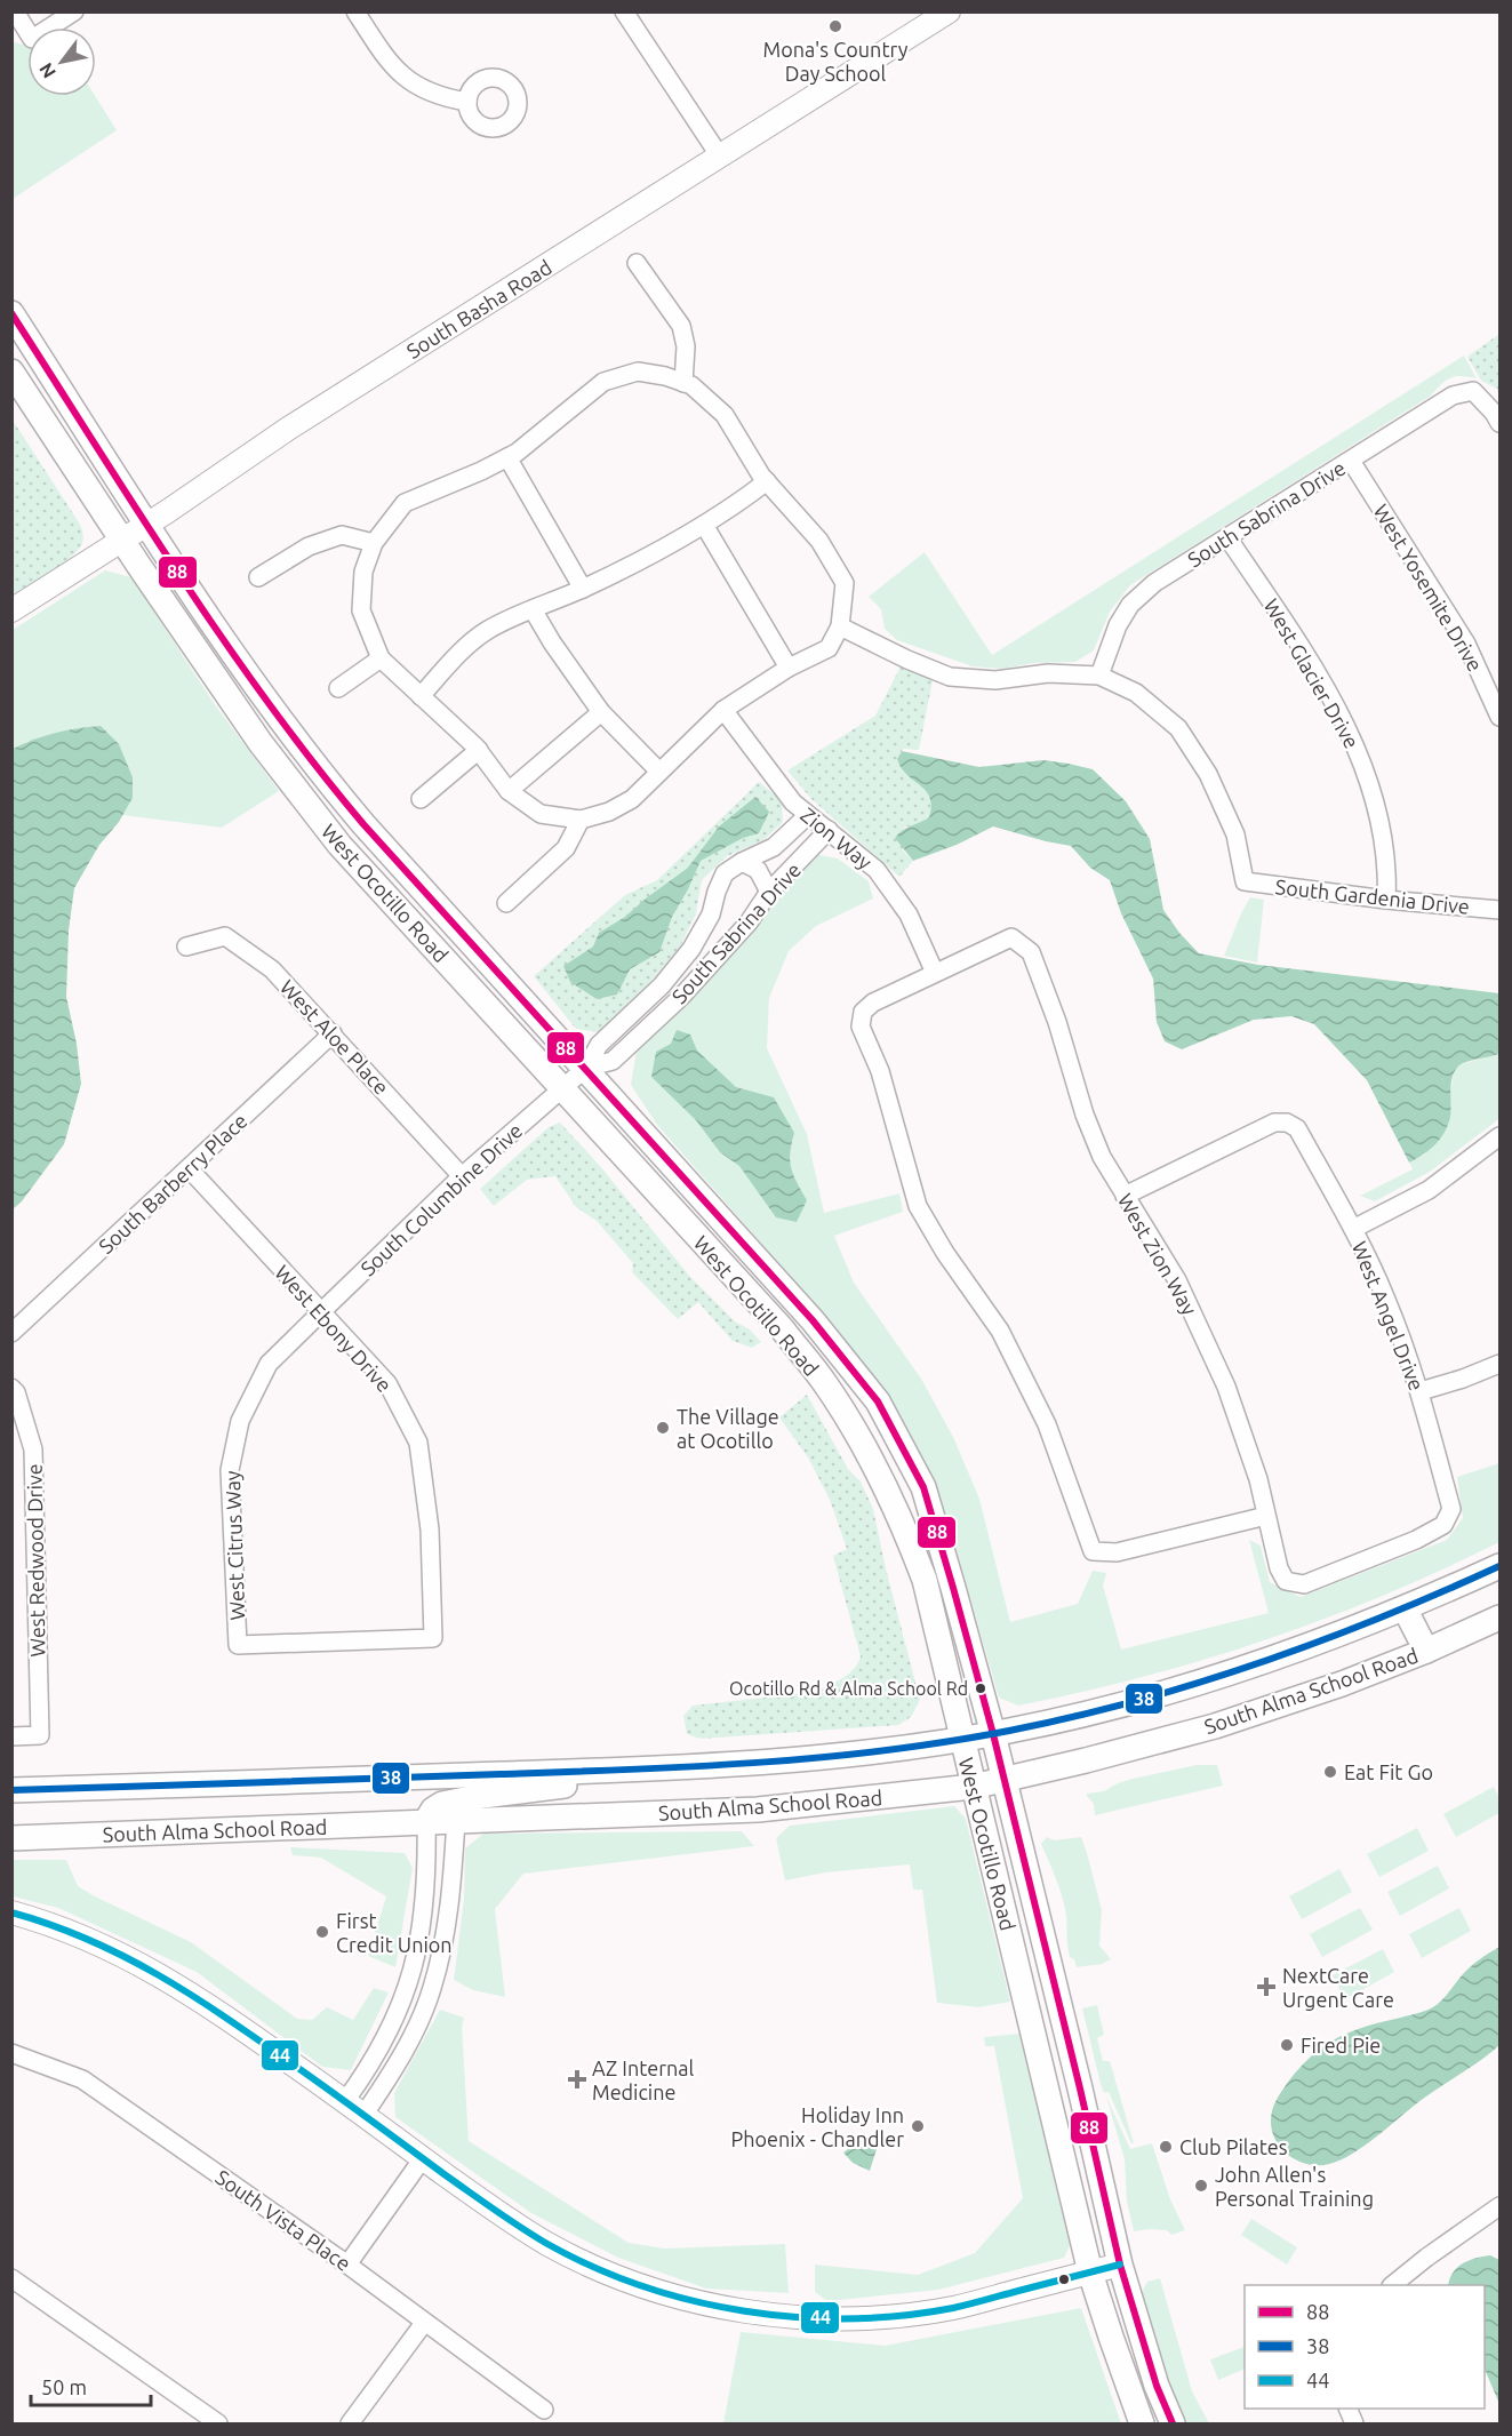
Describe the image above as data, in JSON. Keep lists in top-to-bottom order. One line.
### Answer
{"streets":{"main road":["West Ocotillo Road","South Alma School Road"],"street":["South Basha Road","South Sabrina Drive","West Yosemite Drive","West Glacier Drive","Zion Way","South Gardenia Drive","West Aloe Place","South Barberry Place","South Columbine Drive","West Zion Way","West Angel Drive","West Ebony Drive","West Citrus Way","West Redwood Drive","South Vista Place"]},"crossings":[["South Basha Road","West Ocotillo Road"],["South Sabrina Drive","West Yosemite Drive"],["South Sabrina Drive","West Glacier Drive"],["South Sabrina Drive","Zion Way"],["South Sabrina Drive","West Ocotillo Road"],["South Sabrina Drive","South Gardenia Drive"],["South Sabrina Drive","South Columbine Drive"],["West Glacier Drive","South Gardenia Drive"],["Zion Way","West Zion Way"],["West Ocotillo Road","South Columbine Drive"],["West Ocotillo Road","South Alma School Road"],["West Aloe Place","South Barberry Place"],["West Aloe Place","South Columbine Drive"],["South Barberry Place","West Ebony Drive"],["South Columbine Drive","West Ebony Drive"],["South Columbine Drive","West Citrus Way"],["West Zion Way","West Angel Drive"],["West Ebony Drive","West Citrus Way"]],"places":{"other":["Mona's Country Day School","The Village at Ocotillo","Ocotillo Rd & Alma School Rd","Eat Fit Go","First Credit Union","Fired Pie","Holiday Inn Phoenix - Chandler","Club Pilates","John Allen's Personal Training"],"health":["NextCare Urgent Care","AZ Internal Medicine"]},"lines":["transit line 88","transit line 38","transit line 44"],"legend":["88","38","44"],"scale_bar":"50 m","north":"bottom left"}
